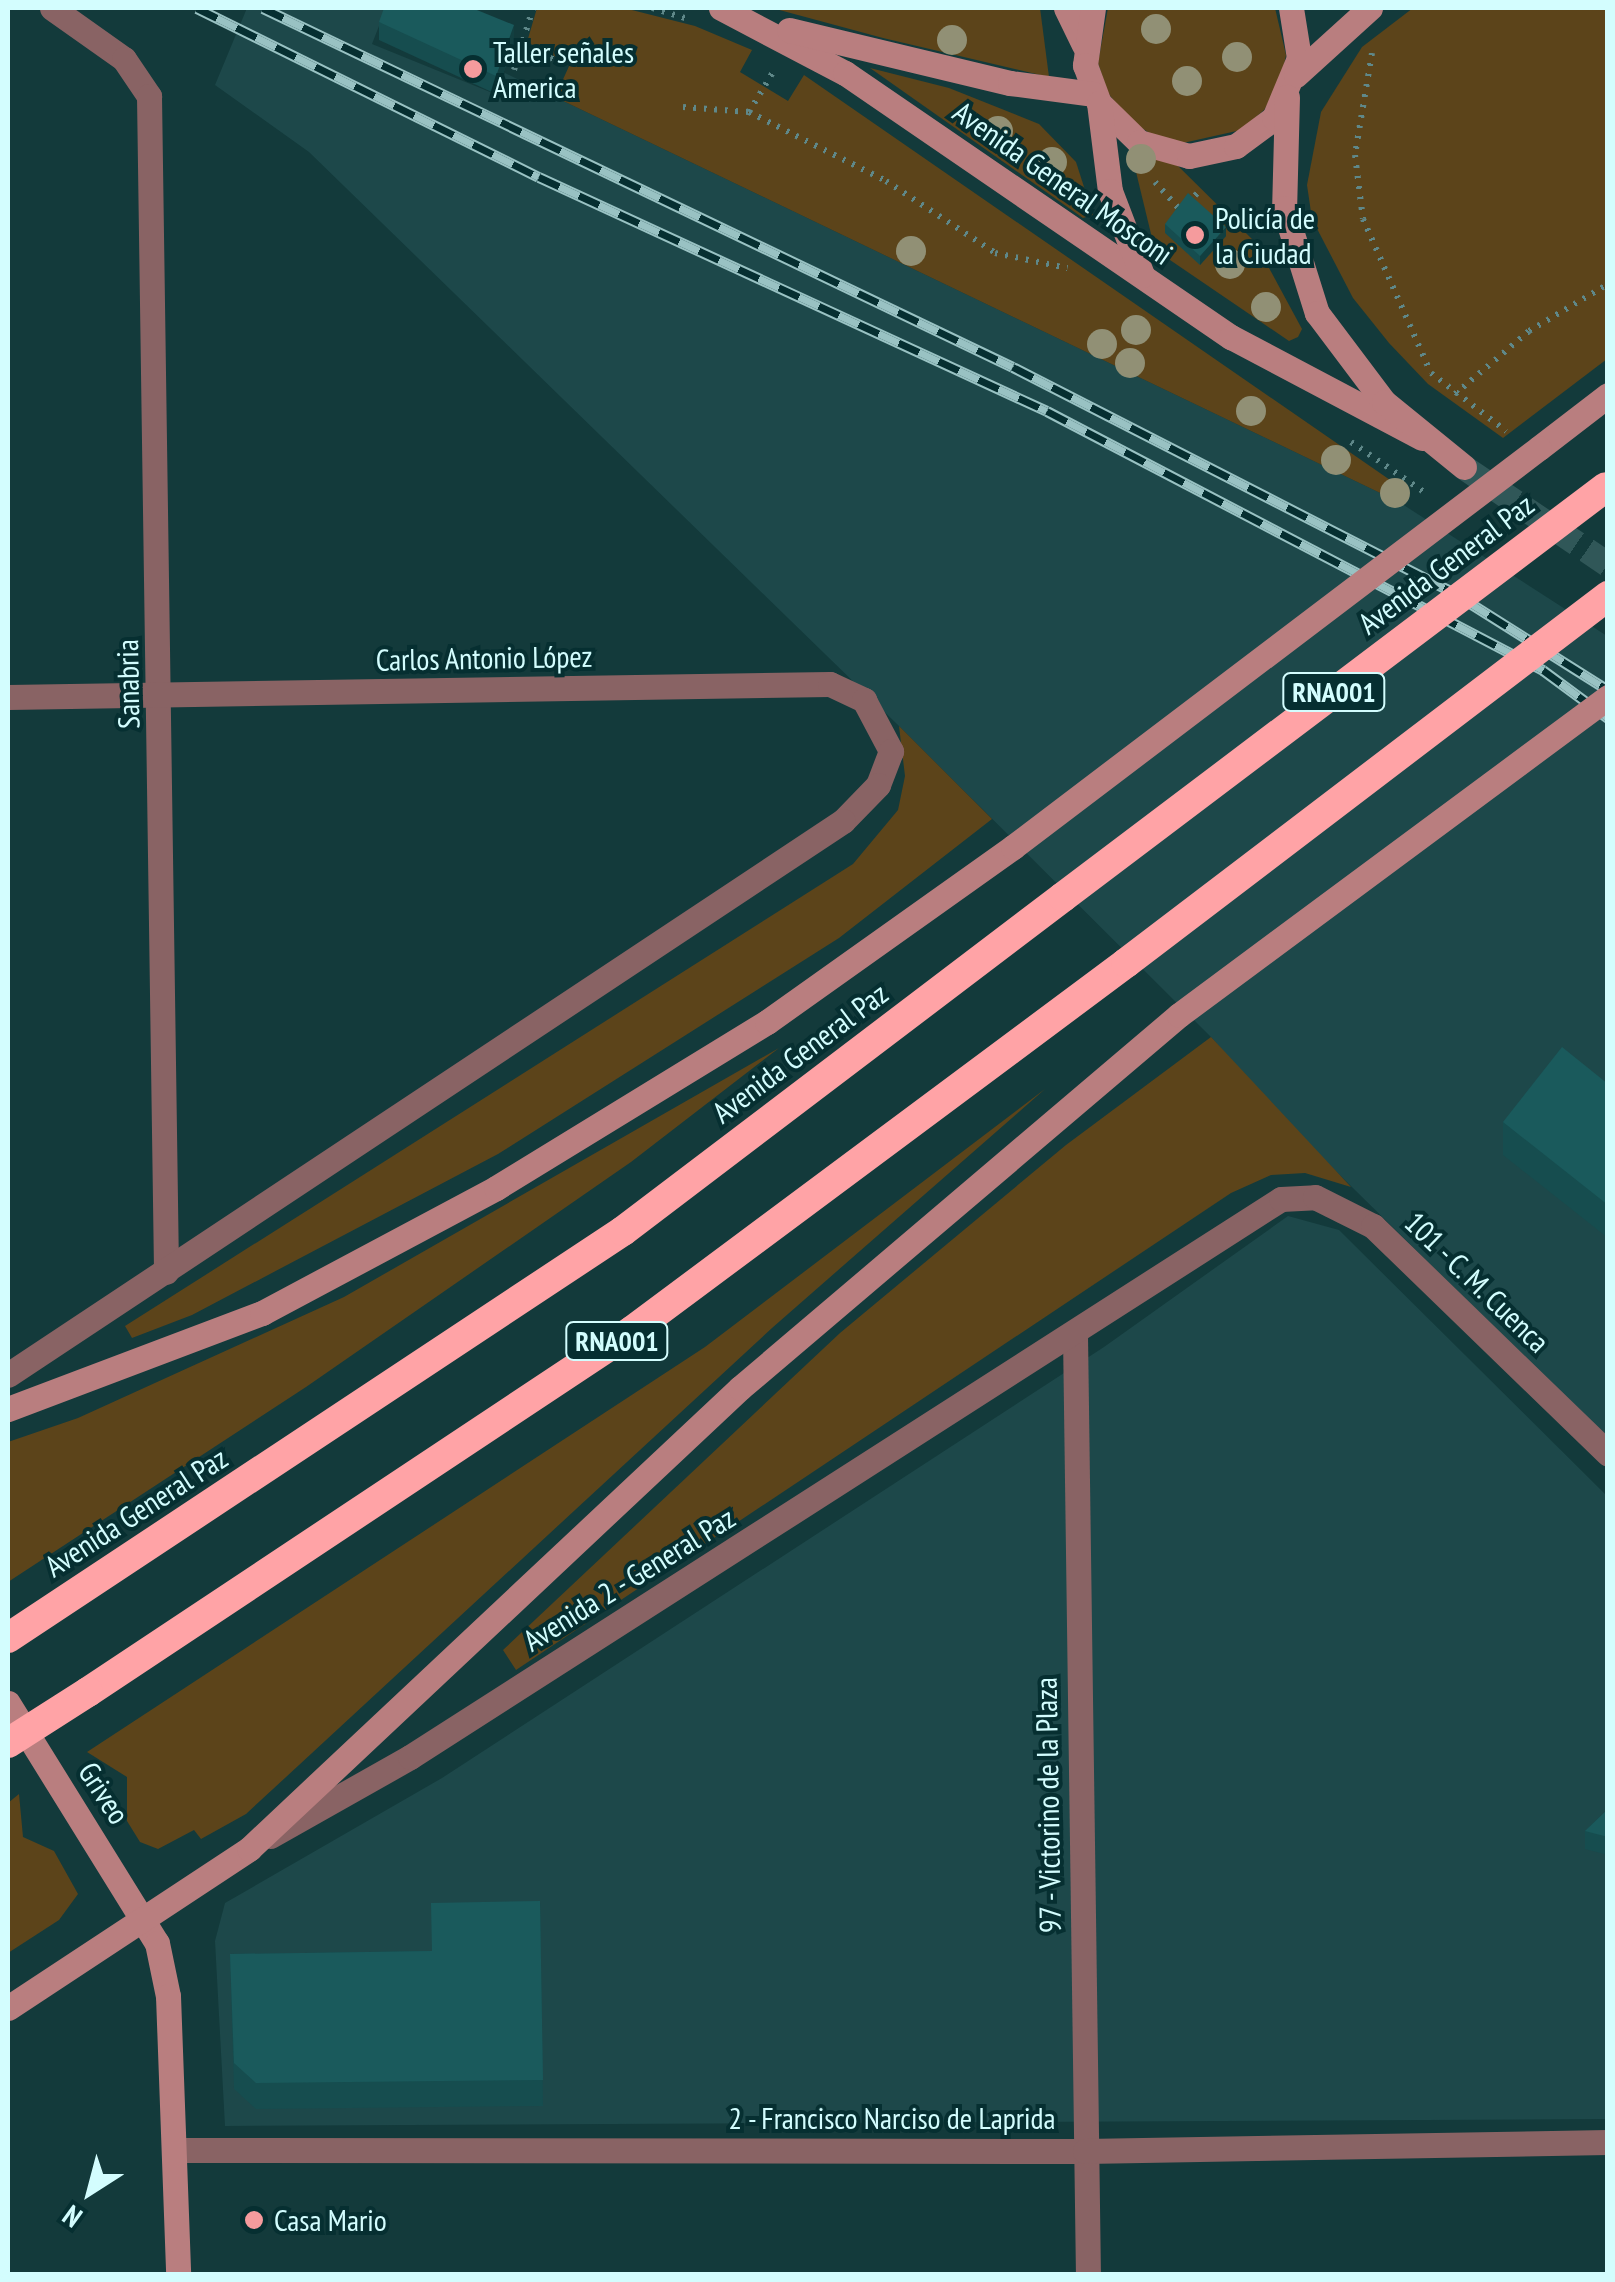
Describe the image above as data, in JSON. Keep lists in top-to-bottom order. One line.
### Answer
{"streets":{"highway":["Avenida General Paz","RNA001"],"street":["Avenida General Mosconi","Carlos Antonio López","Sanabria","101 - C. M. Cuenca","Avenida 2 - General Paz","Griveo","97 - Victorino de la Plaza","2 - Francisco Narciso de Laprida"]},"crossings":[["Carlos Antonio López","Sanabria"],["101 - C. M. Cuenca","Avenida 2 - General Paz"],["Avenida 2 - General Paz","Griveo"],["Avenida 2 - General Paz","97 - Victorino de la Plaza"],["Griveo","2 - Francisco Narciso de Laprida"],["97 - Victorino de la Plaza","2 - Francisco Narciso de Laprida"]],"places":["Taller señales America","Policía de la Ciudad","Casa Mario"],"north":"bottom left"}
